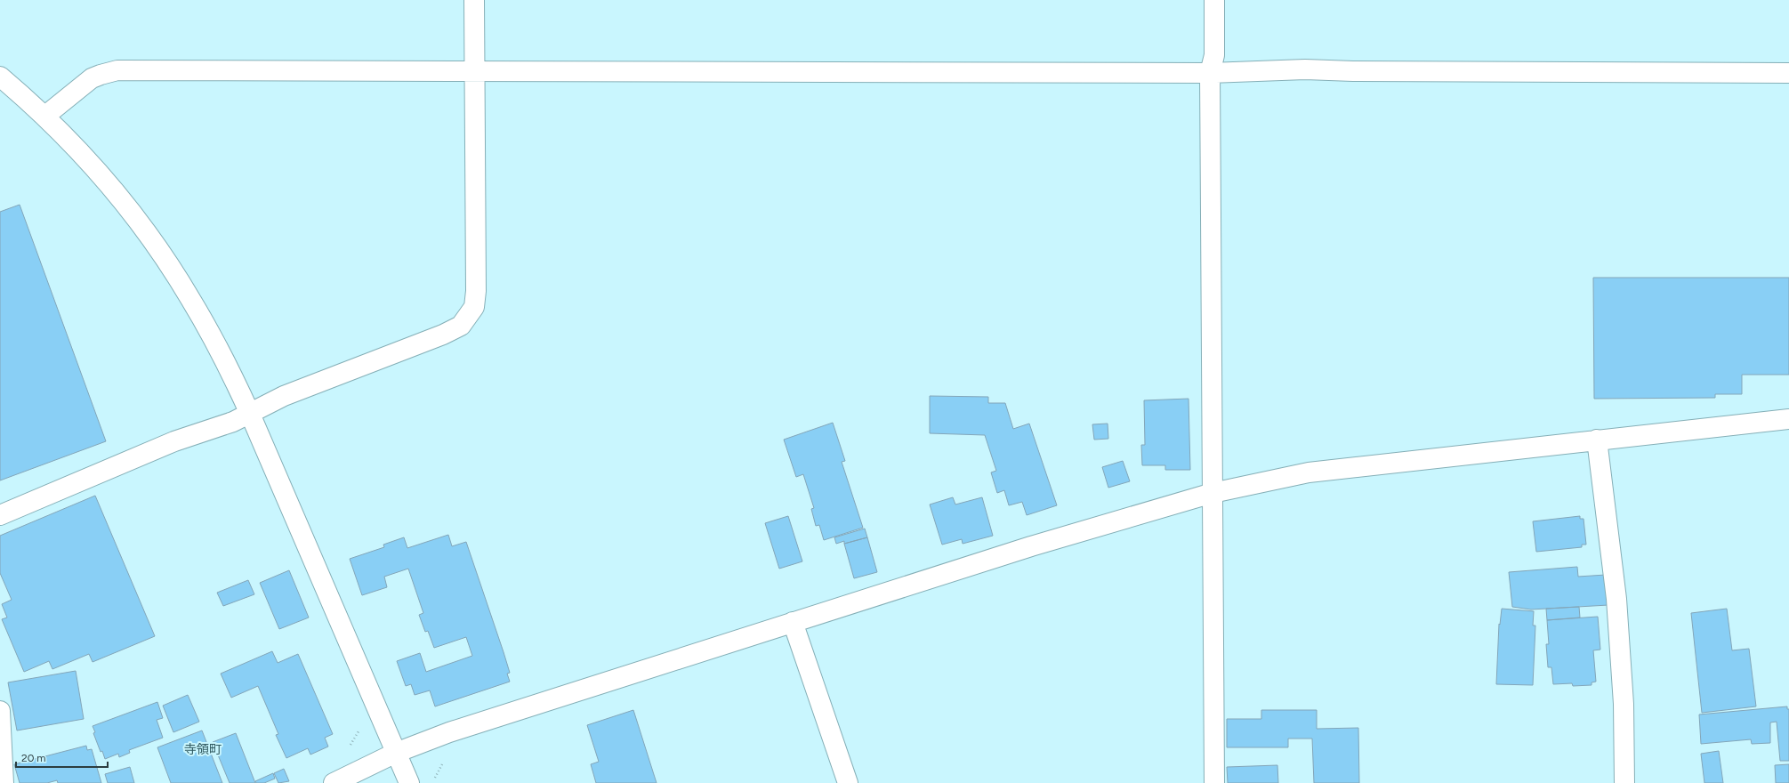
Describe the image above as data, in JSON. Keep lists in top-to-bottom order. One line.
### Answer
{"districts":["寺領町"],"scale_bar":"20 m"}
